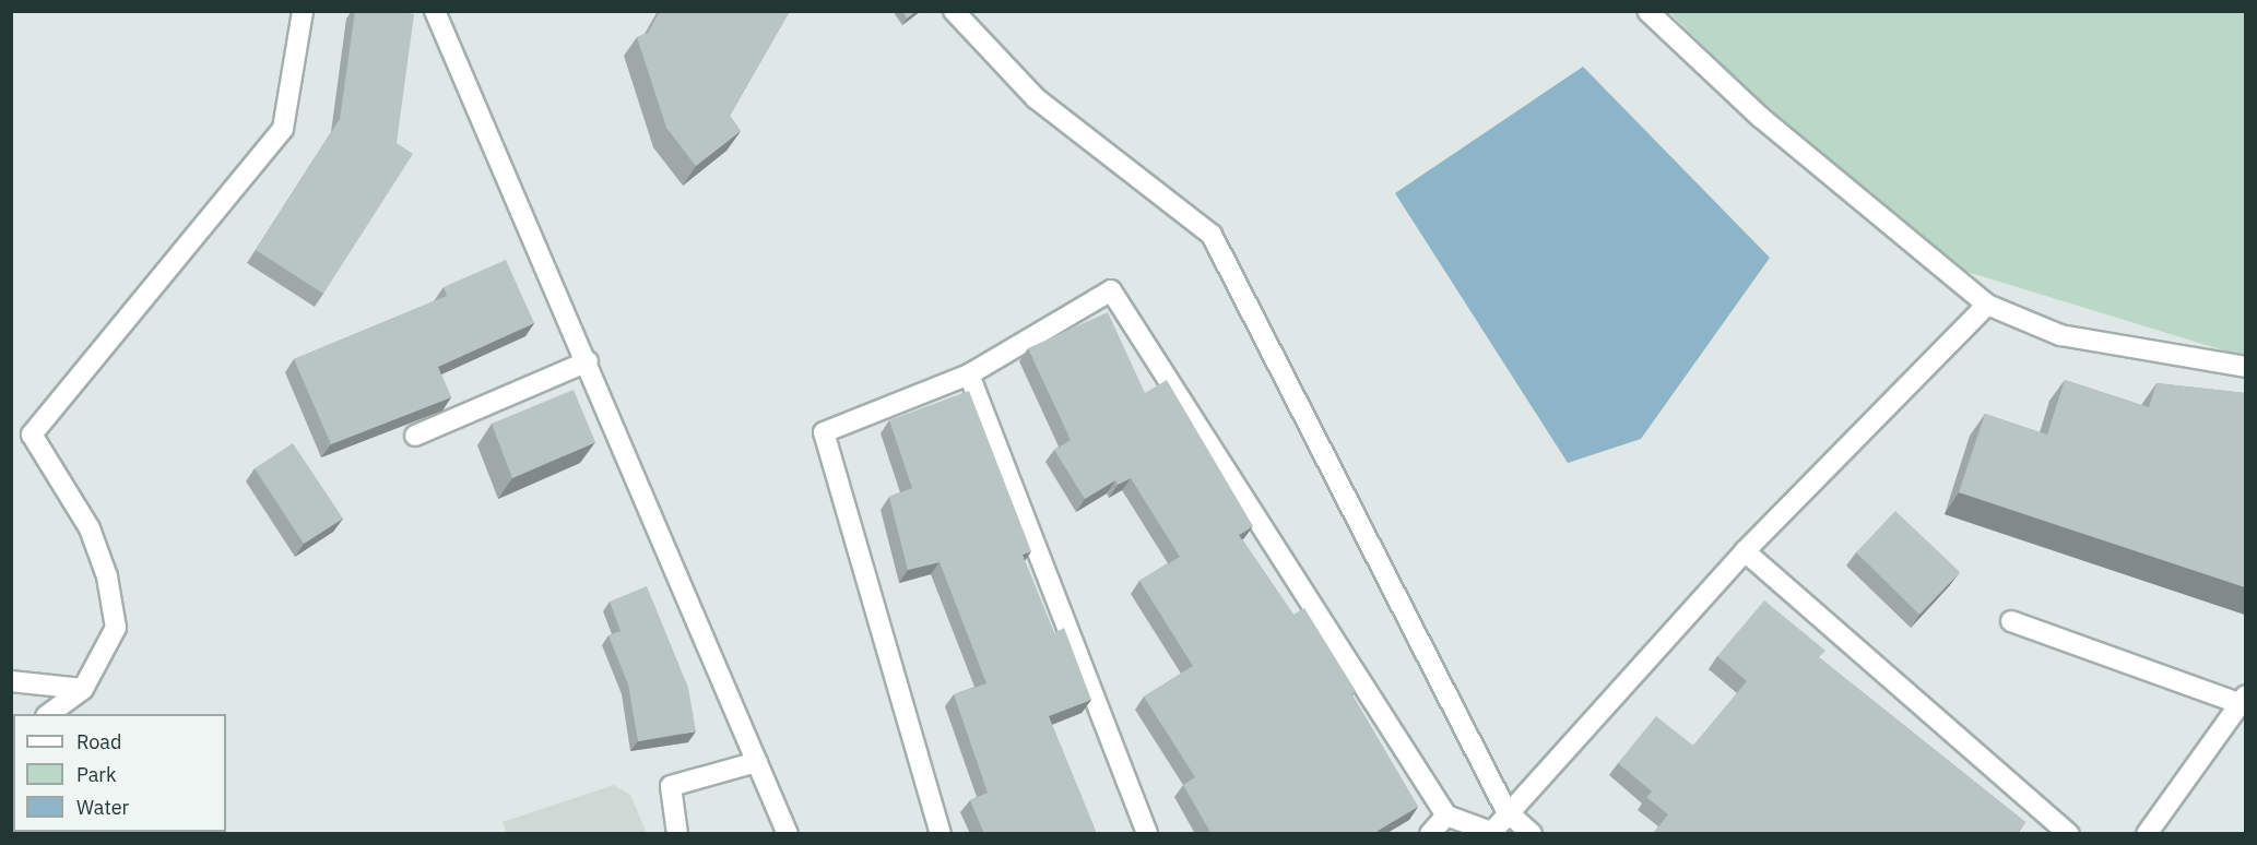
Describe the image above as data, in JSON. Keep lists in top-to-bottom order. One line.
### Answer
{"legend":["Road","Park","Water"]}
